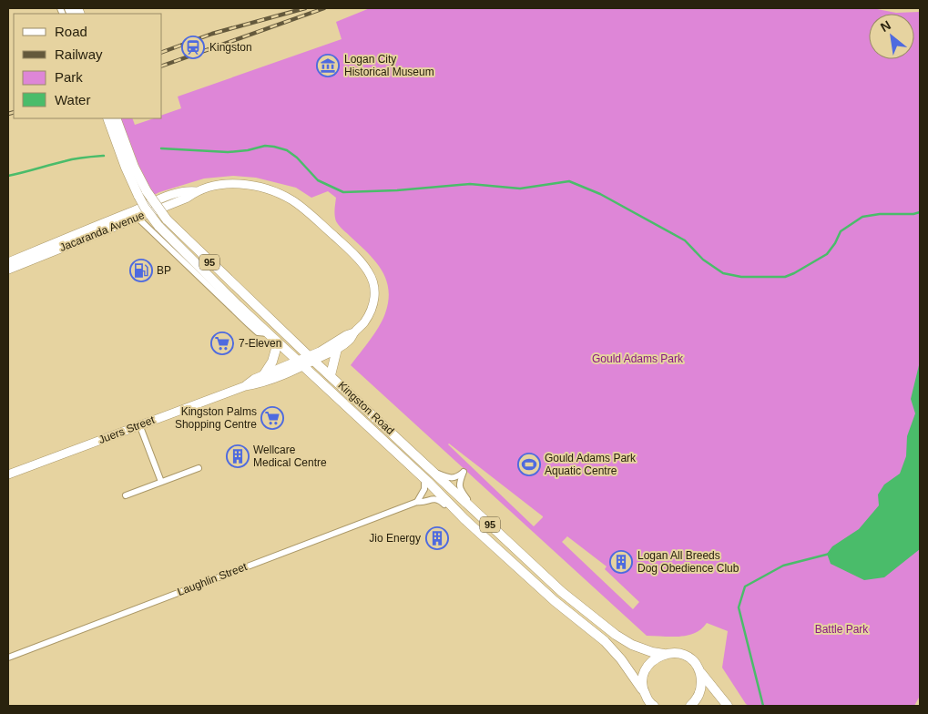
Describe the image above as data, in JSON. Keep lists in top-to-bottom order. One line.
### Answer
{"streets":{"main road":["95","Kingston Road"],"street":["Jacaranda Avenue","Juers Street","Laughlin Street"]},"crossings":[["Jacaranda Avenue","Kingston Road"],["Jacaranda Avenue","Juers Street"],["95","Kingston Road"],["Kingston Road","Juers Street"],["Kingston Road","Laughlin Street"]],"parks":["Gould Adams Park","Battle Park"],"places":{"station":["Kingston"],"museum":["Logan City Historical Museum"],"fuel station":["BP"],"supermarket":["7-Eleven","Kingston Palms Shopping Centre"],"building":["Wellcare Medical Centre","Jio Energy","Logan All Breeds Dog Obedience Club"],"sports":["Gould Adams Park Aquatic Centre"]},"legend":["Road","Railway","Park","Water"],"north":"top left"}
